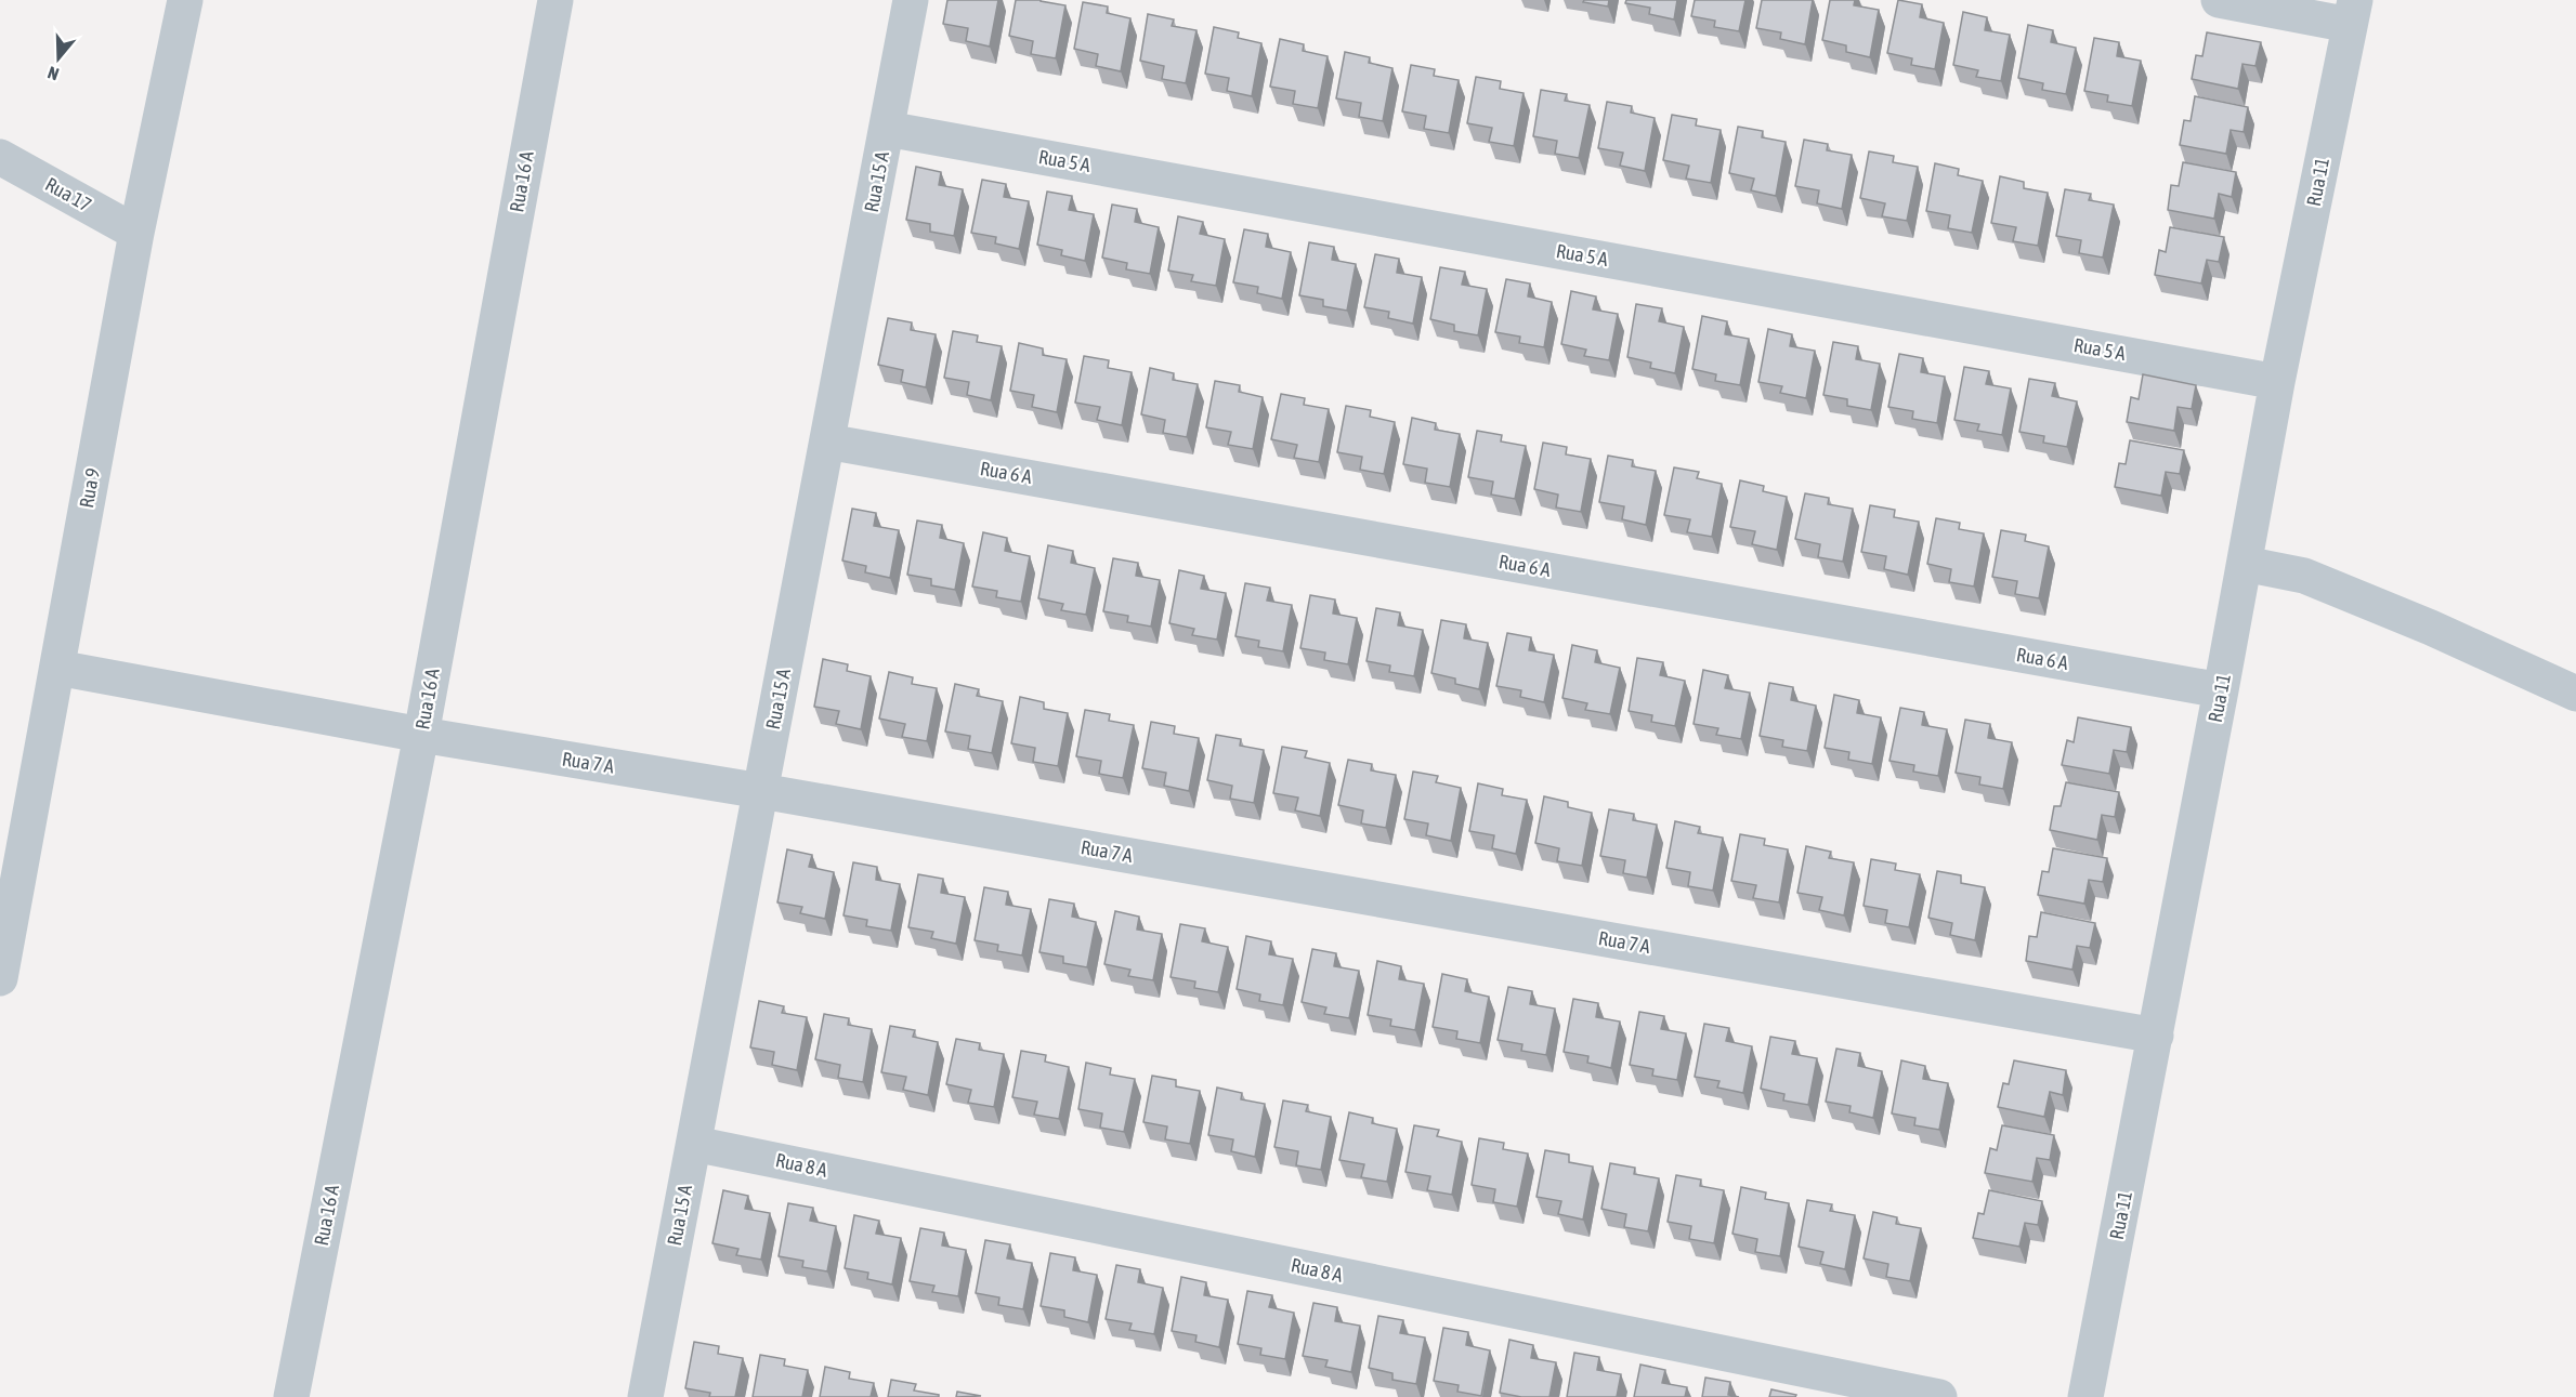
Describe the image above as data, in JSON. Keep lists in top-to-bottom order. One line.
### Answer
{"streets":{"street":["Rua 5 A","Rua 16 A","Rua 15 A","Rua 11","Rua 17","Rua 6 A","Rua 9","Rua 7 A","Rua 8 A"]},"crossings":[["Rua 5 A","Rua 15 A"],["Rua 5 A","Rua 11"],["Rua 16 A","Rua 7 A"],["Rua 15 A","Rua 6 A"],["Rua 15 A","Rua 7 A"],["Rua 15 A","Rua 8 A"],["Rua 11","Rua 6 A"],["Rua 11","Rua 7 A"],["Rua 17","Rua 9"],["Rua 9","Rua 7 A"]],"north":"bottom"}
